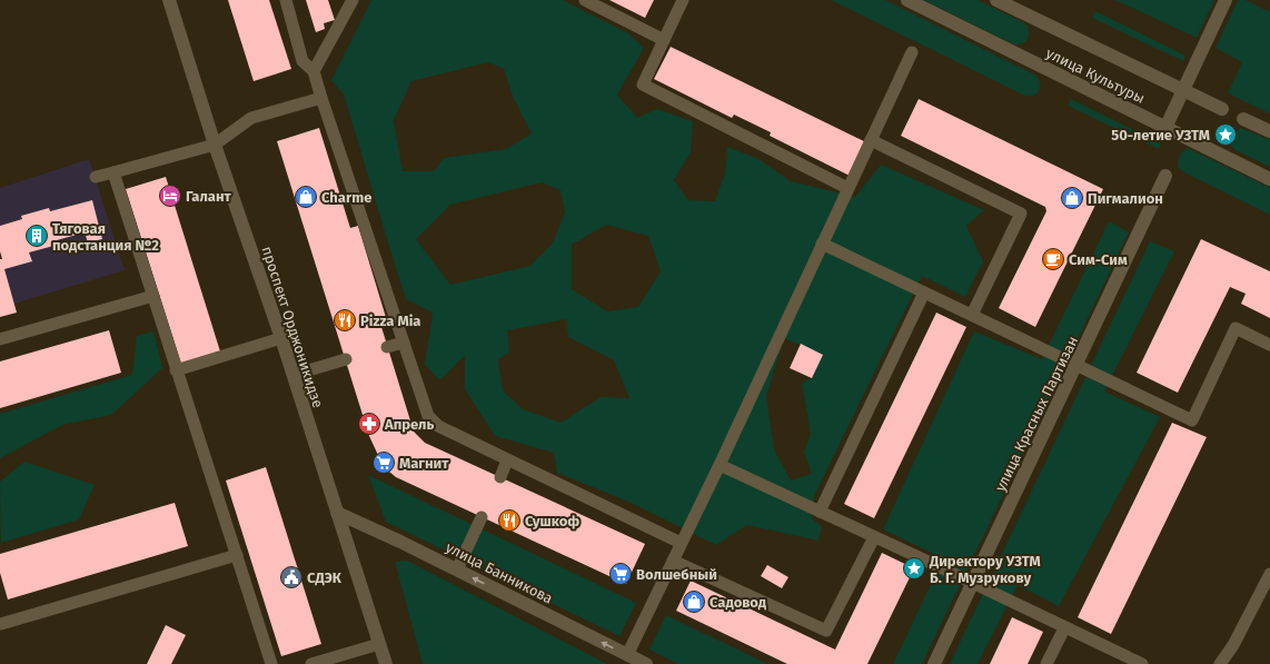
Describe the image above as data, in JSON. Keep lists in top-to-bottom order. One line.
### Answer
{"streets":{"street":["улица Культуры","проспект Орджоникидзе","улица Красных Партизан","улица Банникова"]},"crossings":[["проспект Орджоникидзе","улица Банникова"]],"one_way":["улица Банникова"],"places":{"place":["50-летие УЗТМ","Директору УЗТМ Б. Г. Музрукову"],"hotel":["Галант"],"shop":["Charme","Пигмалион","Садовод"],"building":["Тяговая подстанция №2"],"cafe":["Сим-Сим"],"restaurant":["Pizza Mia","Сушкоф"],"pharmacy":["Апрель"],"supermarket":["Магнит","Волшебный"],"public building":["СДЭК"]}}
